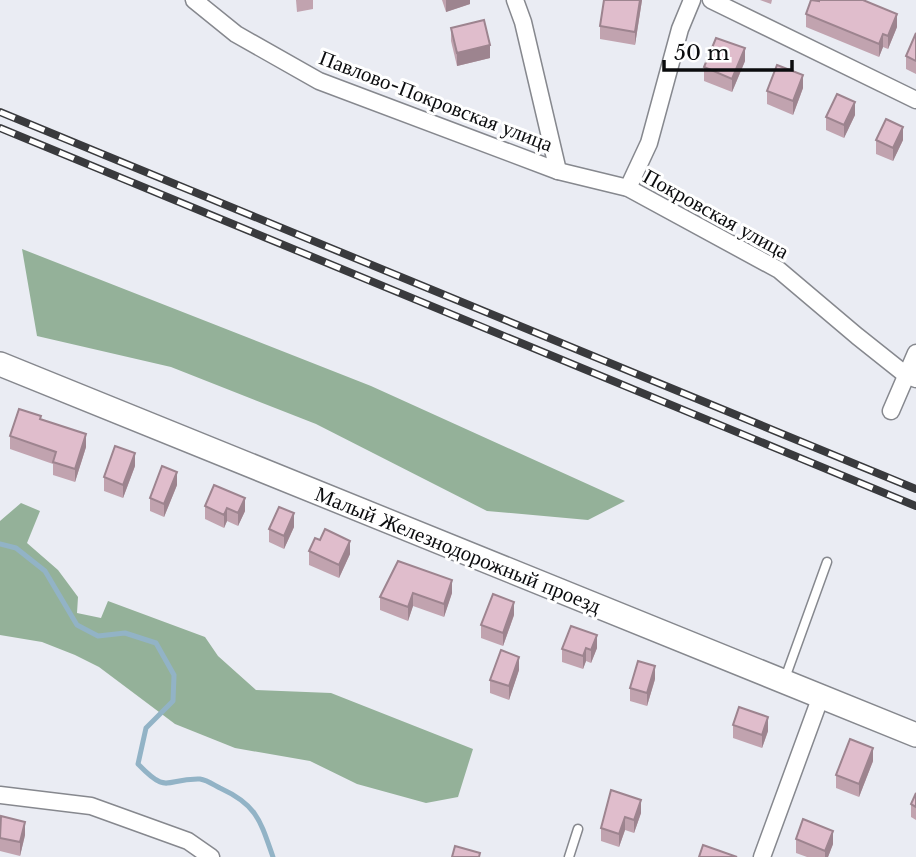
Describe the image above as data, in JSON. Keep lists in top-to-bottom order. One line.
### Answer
{"streets":{"street":["Павлово-Покровская улица","Покровская улица","Малый Железнодорожный проезд"]},"crossings":[["Павлово-Покровская улица","Покровская улица"]],"scale_bar":"50 m"}
